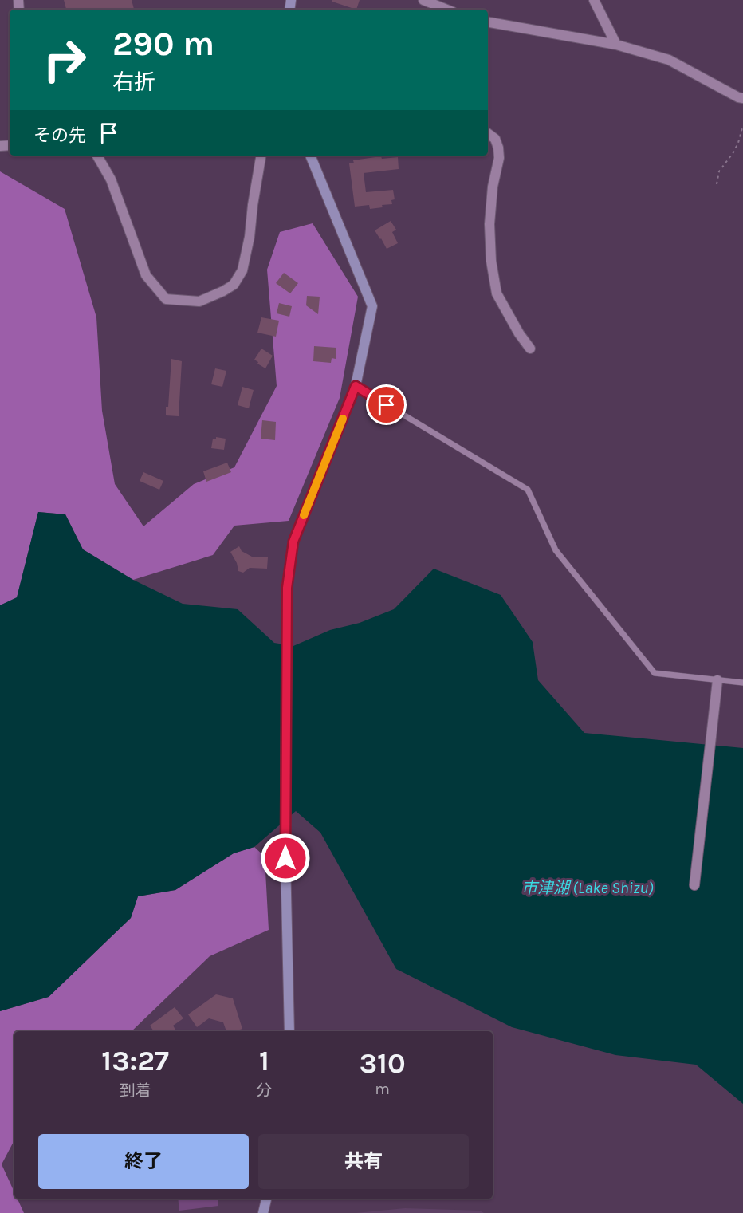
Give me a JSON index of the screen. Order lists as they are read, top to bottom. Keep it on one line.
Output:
{"water":["市津湖 (Lake Shizu)"],"page":{"turn":["290 m","右折"],"then":"その先","eta":["13:27","到着","1","分","310","m"],"buttons":["終了","共有"]}}
